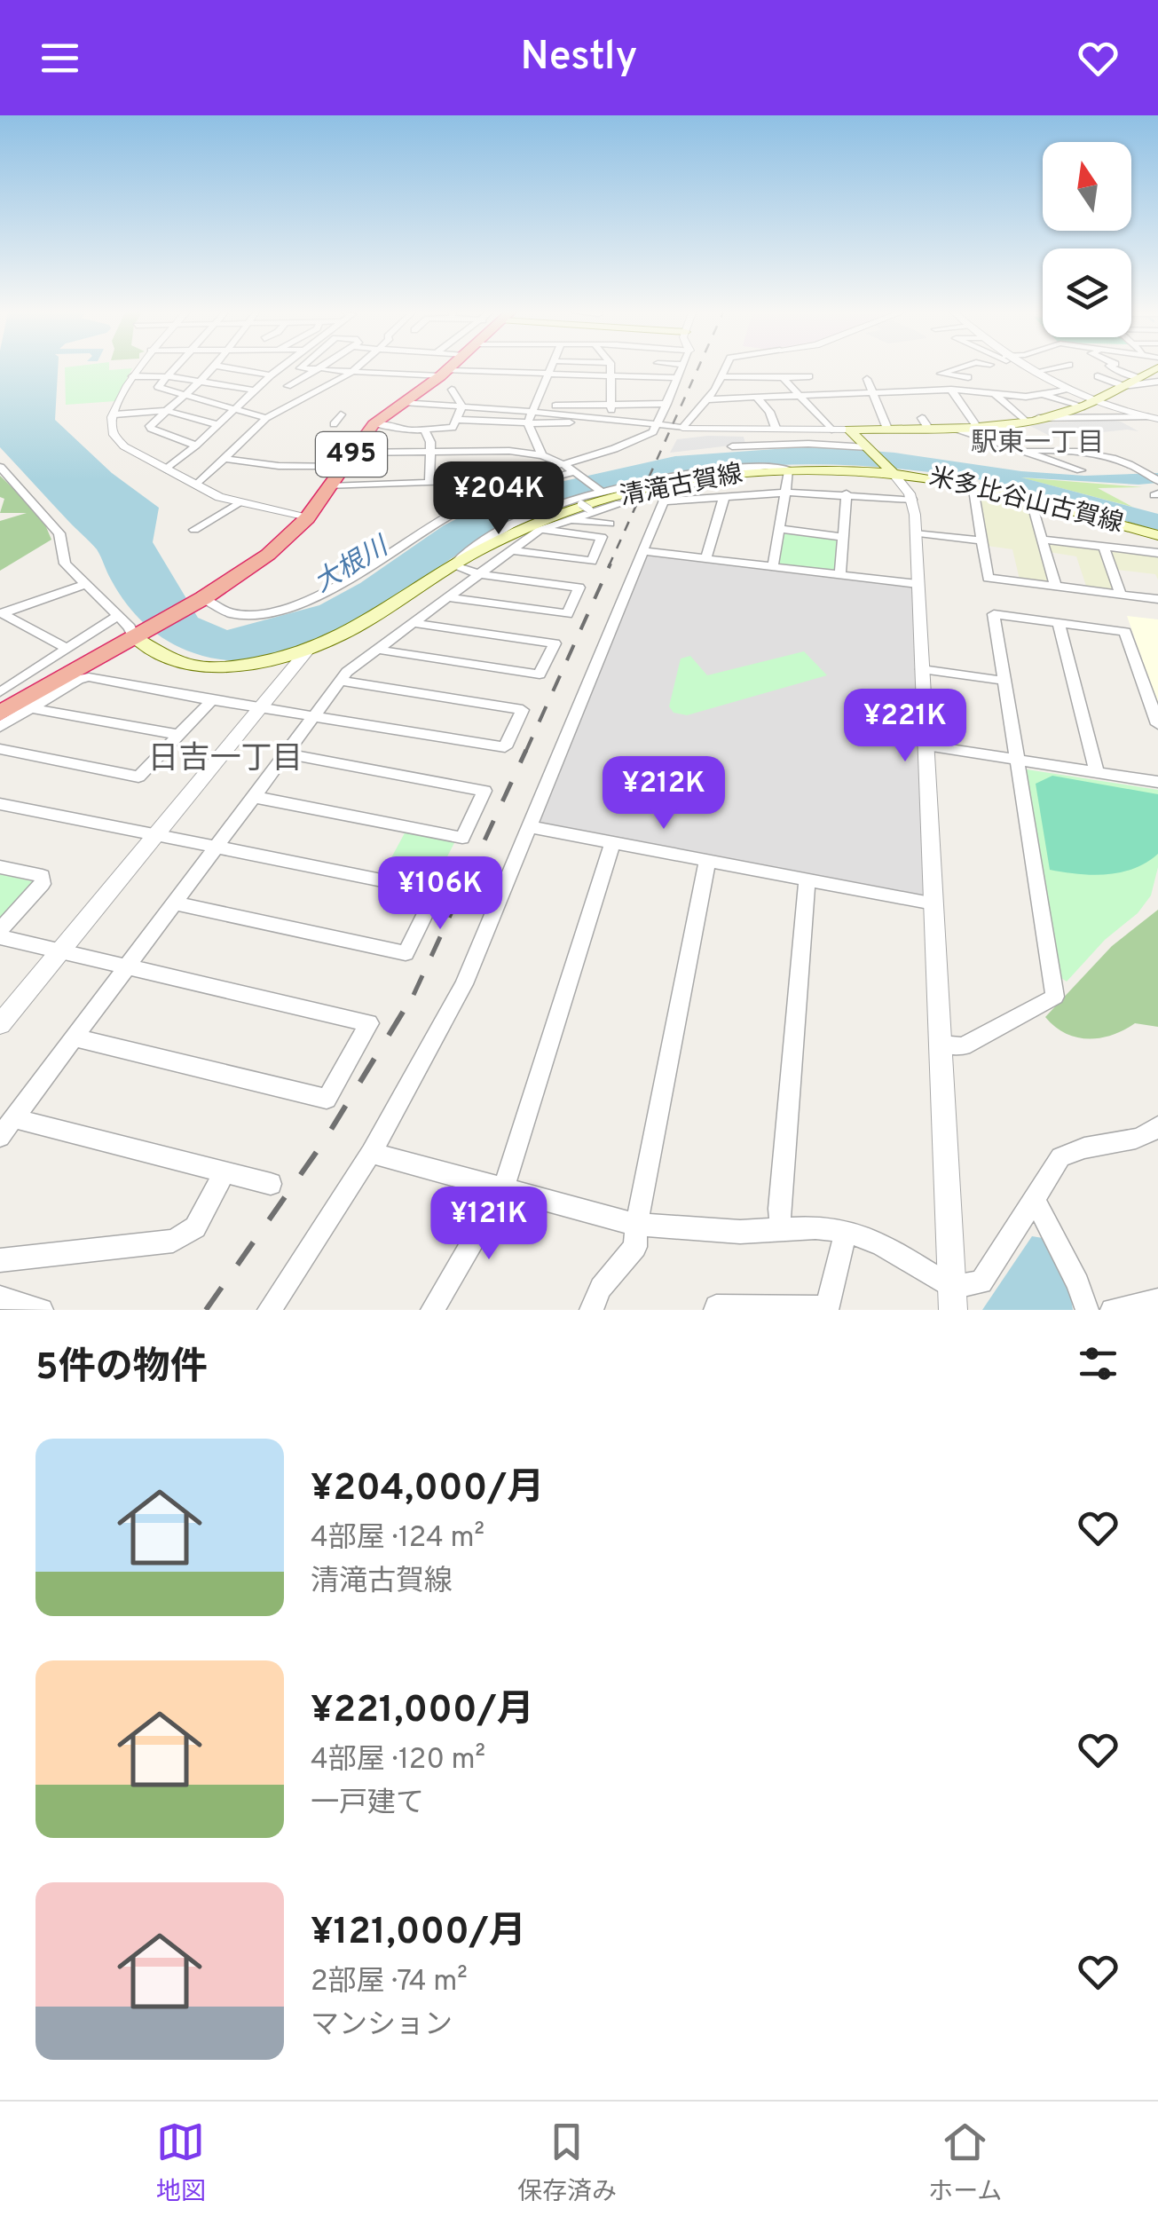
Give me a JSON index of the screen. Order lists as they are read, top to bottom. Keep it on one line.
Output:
{"streets":{"highway":["495"],"main road":["清滝古賀線","米多比谷山古賀線"]},"crossings":[["495","清滝古賀線"],["清滝古賀線","米多比谷山古賀線"]],"districts":["駅東一丁目","日吉一丁目"],"water":["大根川"],"north":"top","page":{"header":"Nestly","price":["¥204K","¥221K","¥212K","¥106K","¥121K"],"heading":"5件の物件","list":[{"name":"¥204,000/月","note":"4部屋 · 124 m² · 清滝古賀線"},{"name":"¥221,000/月","note":"4部屋 · 120 m² · 一戸建て"},{"name":"¥121,000/月","note":"2部屋 · 74 m² · マンション"}],"tabs":["地図","保存済み","ホーム"]}}
